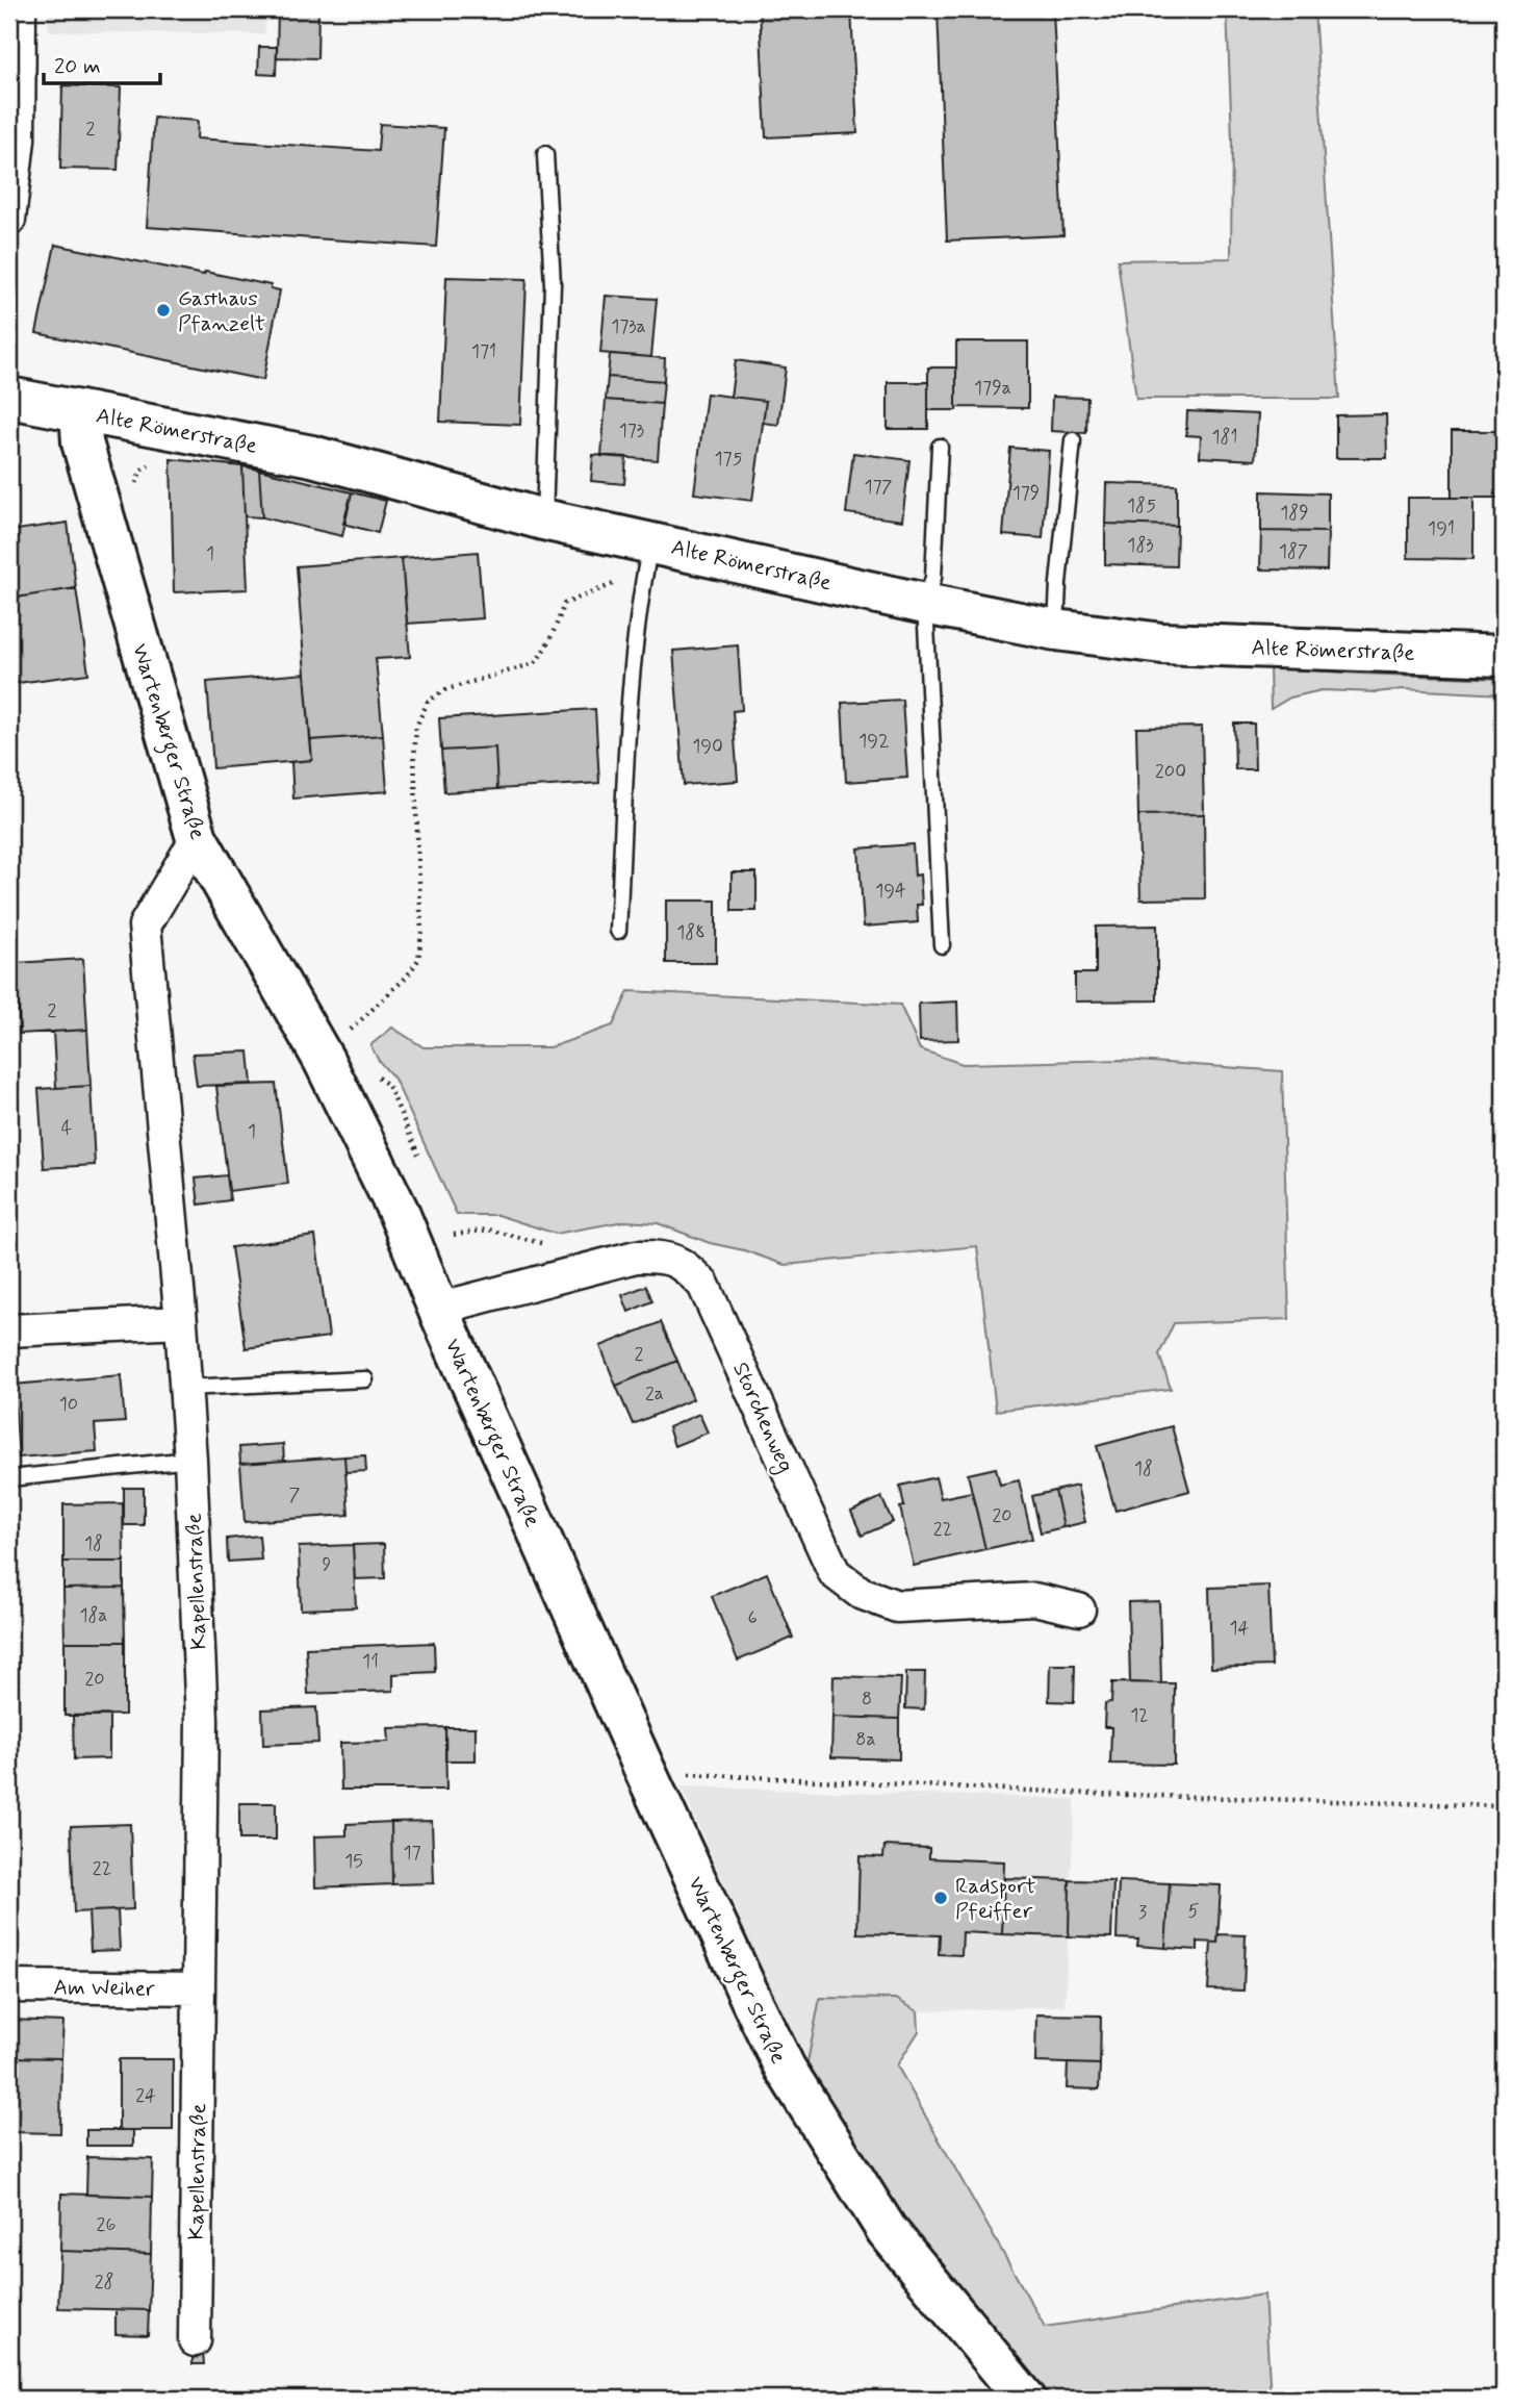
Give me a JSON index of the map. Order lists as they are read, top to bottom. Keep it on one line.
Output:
{"streets":{"main road":["Alte Römerstraße","Wartenberger Straße"],"street":["Storchenweg","Kapellenstraße","Am Weiher"]},"crossings":[["Alte Römerstraße","Wartenberger Straße"],["Wartenberger Straße","Storchenweg"],["Wartenberger Straße","Kapellenstraße"],["Kapellenstraße","Am Weiher"]],"places":["Gasthaus Pfanzelt","Radsport Pfeiffer"],"house_numbers":["2","173a","171","179a","173","181","175","177","179","185","189","191","183","187","1","192","190","200","194","188","2","4","1","2","2a","10","18","7","20","22","18","9","18a","6","14","11","20","8","12","8a","17","15","22","5","3","24","26","28"],"scale_bar":"20 m"}
